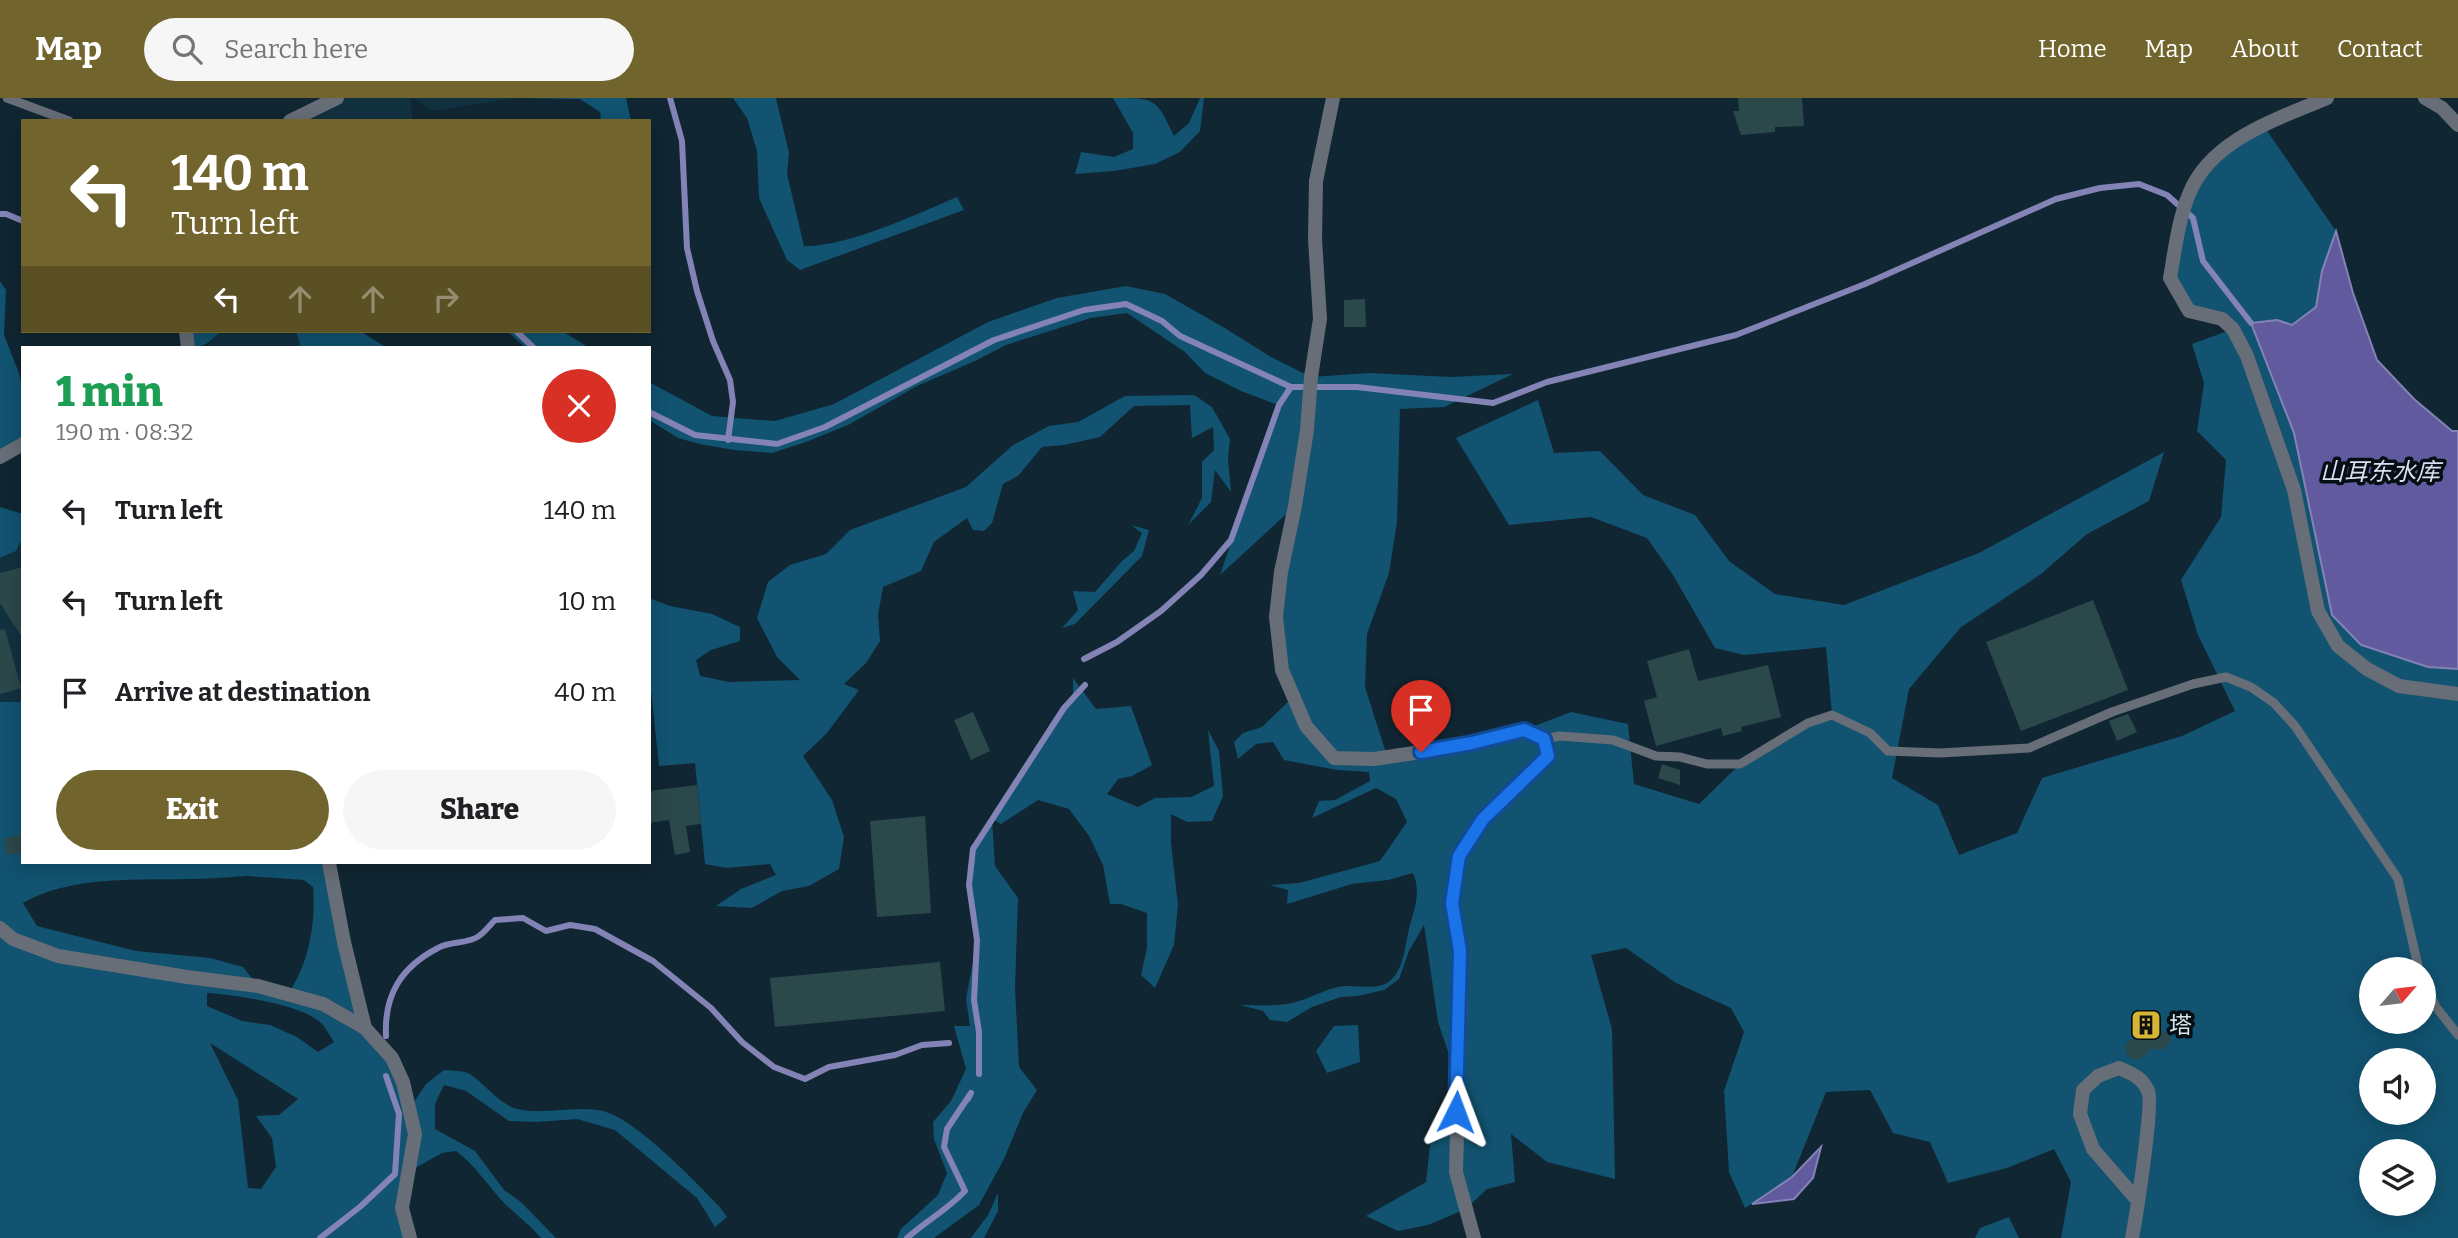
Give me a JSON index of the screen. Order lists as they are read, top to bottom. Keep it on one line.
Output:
{"water":["山耳东水库"],"places":{"building":["塔"]},"north":"top right","page":{"header":"Map","search":"Search here","nav":["Home","Map","About","Contact"],"turn":["140 m","Turn left"],"heading":["1 min","190 m · 08:32"],"list":[{"name":"Turn left","value":"140 m"},{"name":"Turn left","value":"10 m"},{"name":"Arrive at destination","value":"40 m"}],"buttons":["Exit","Share"]}}
